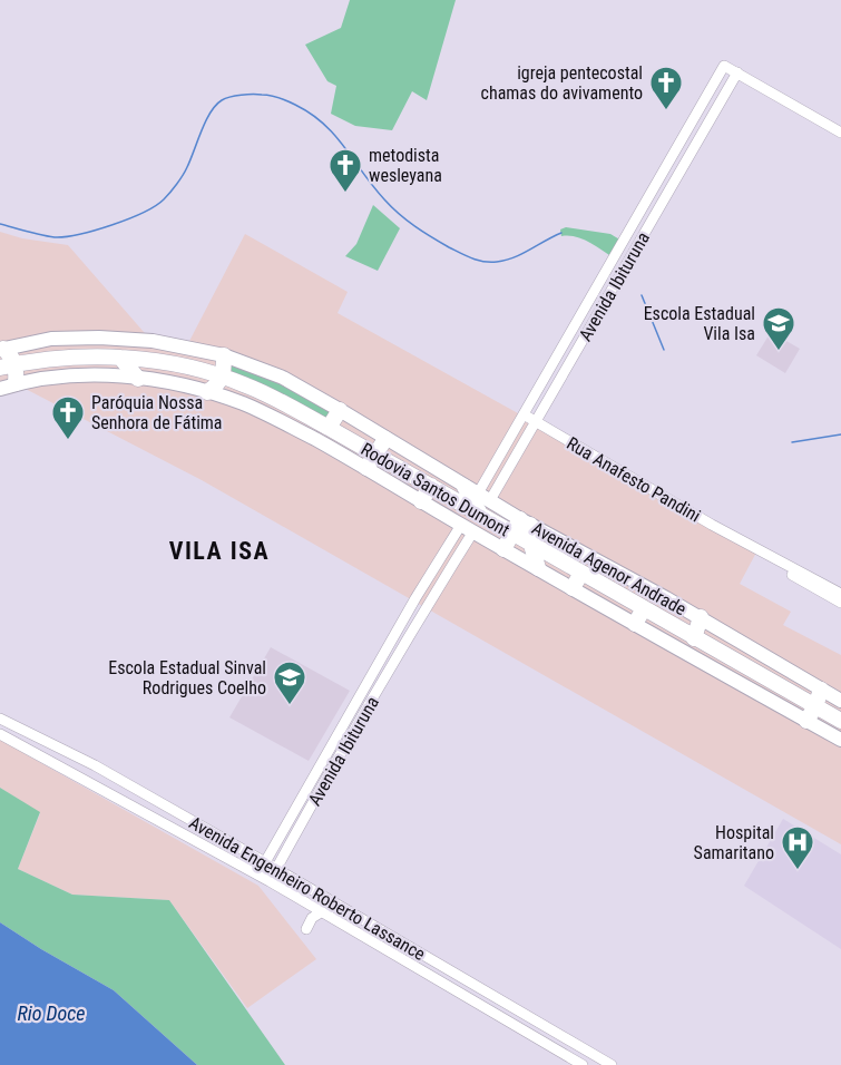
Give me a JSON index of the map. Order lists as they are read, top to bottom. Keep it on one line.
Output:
{"streets":{"highway":["Rodovia Santos Dumont"],"main road":["Avenida Agenor Andrade"],"street":["Avenida Ibituruna","Rua Anafesto Pandini","Avenida Engenheiro Roberto Lassance"]},"crossings":[["Avenida Ibituruna","Rua Anafesto Pandini"],["Avenida Ibituruna","Avenida Agenor Andrade"],["Avenida Ibituruna","Avenida Engenheiro Roberto Lassance"],["Rodovia Santos Dumont","Avenida Agenor Andrade"]],"districts":["VILA ISA"],"water":["Rio Doce"],"places":{"church":["igreja pentecostal chamas do avivamento","metodista wesleyana","Paróquia Nossa Senhora de Fátima"],"school or university":["Escola Estadual Vila Isa","Escola Estadual Sinval Rodrigues Coelho"],"hospital":["Hospital Samaritano"]}}
